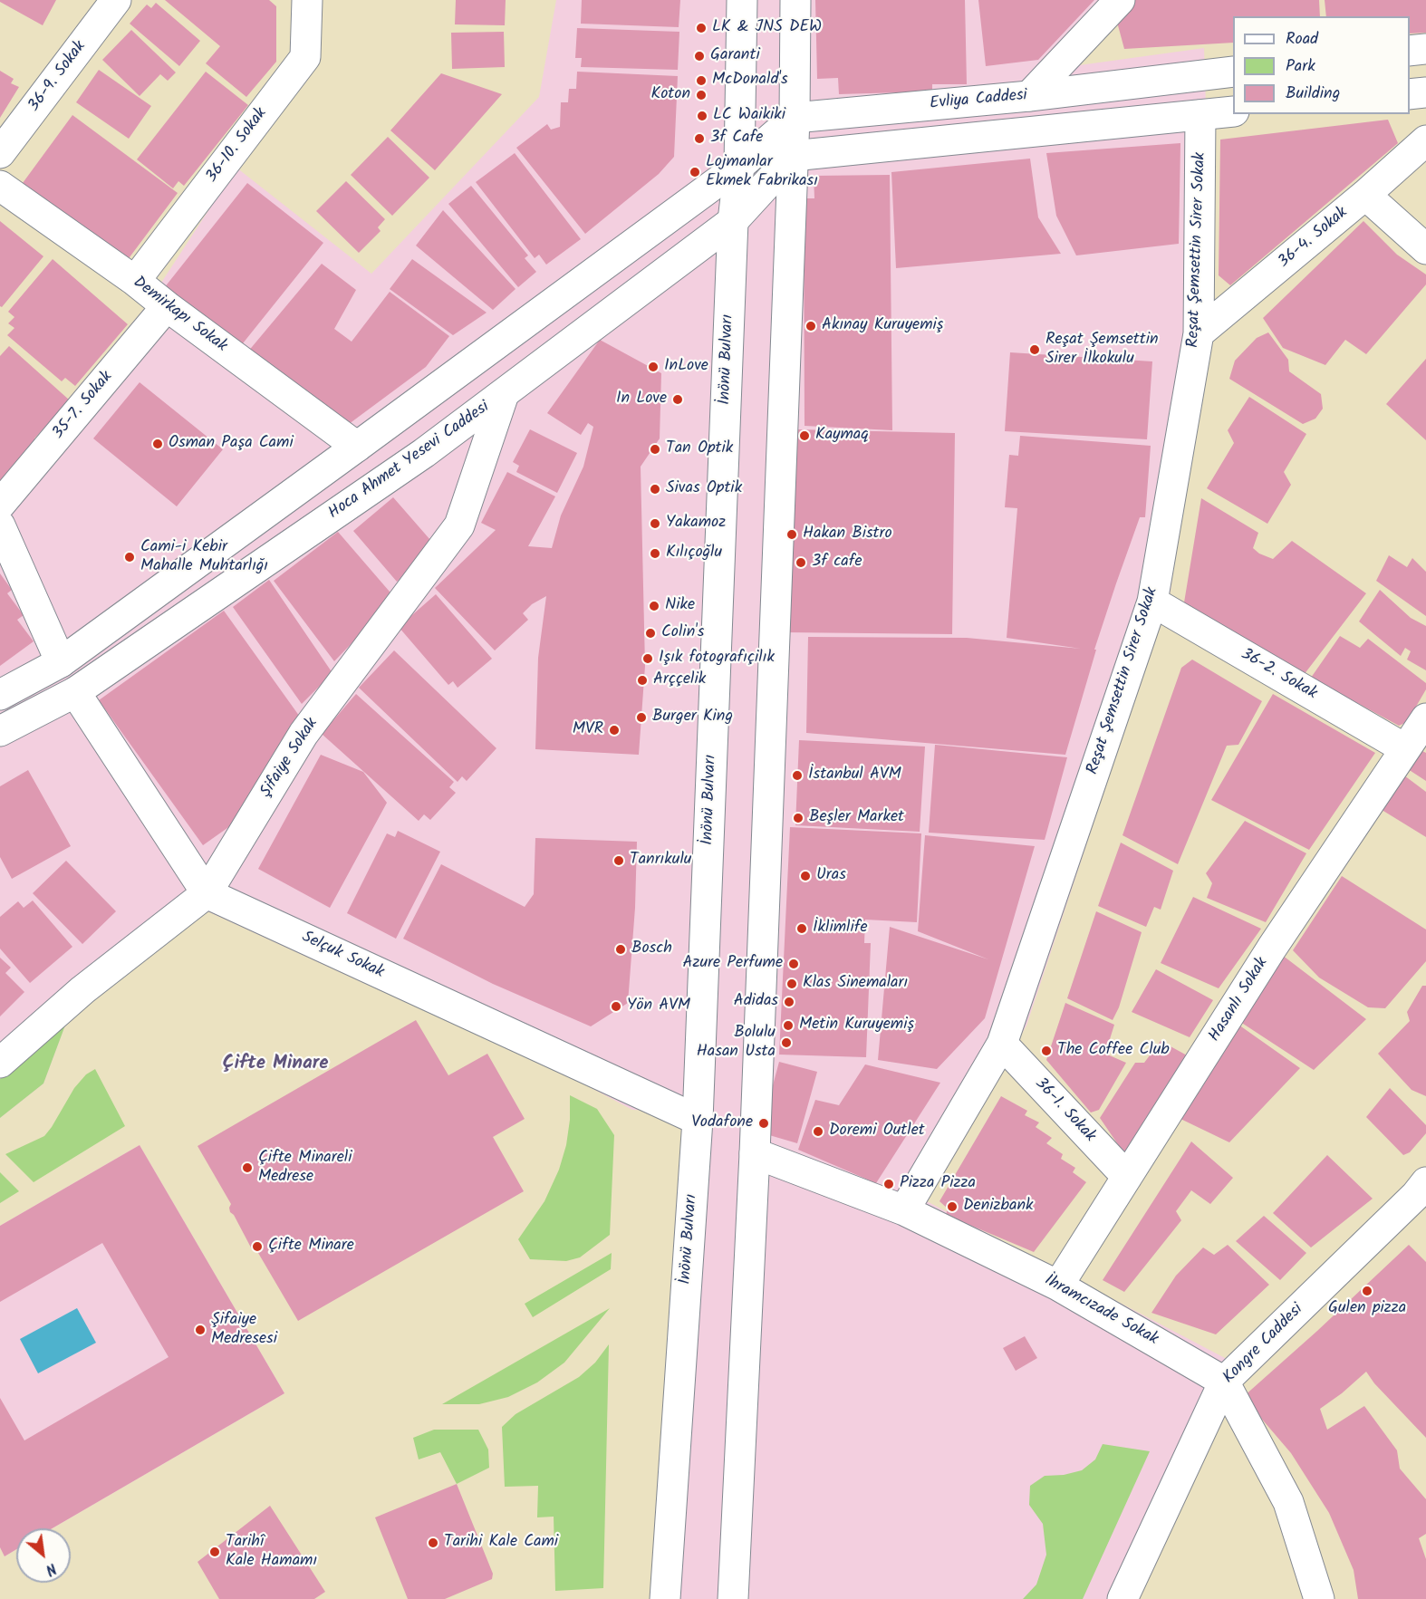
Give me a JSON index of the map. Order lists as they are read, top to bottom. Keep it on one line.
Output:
{"streets":{"street":["36-9. Sokak","Evliya Caddesi","36-10. Sokak","36-4. Sokak","Reşat Şemsettin Sirer Sokak","Demirkapı Sokak","İnönü Bulvarı","35-7. Sokak","Hoca Ahmet Yesevi Caddesi","36-2. Sokak","Şifaiye Sokak","Selçuk Sokak","Hasanlı Sokak","36-1. Sokak","İhramcızade Sokak","Kongre Caddesi"]},"crossings":[["36-10. Sokak","Demirkapı Sokak"],["36-4. Sokak","Reşat Şemsettin Sirer Sokak"],["Reşat Şemsettin Sirer Sokak","36-2. Sokak"],["Reşat Şemsettin Sirer Sokak","36-1. Sokak"],["Reşat Şemsettin Sirer Sokak","İhramcızade Sokak"],["Demirkapı Sokak","35-7. Sokak"],["İnönü Bulvarı","Hoca Ahmet Yesevi Caddesi"],["İnönü Bulvarı","Selçuk Sokak"],["Hoca Ahmet Yesevi Caddesi","Şifaiye Sokak"],["36-2. Sokak","Hasanlı Sokak"],["Şifaiye Sokak","Selçuk Sokak"],["Hasanlı Sokak","36-1. Sokak"],["Hasanlı Sokak","İhramcızade Sokak"],["İhramcızade Sokak","Kongre Caddesi"]],"districts":["Çifte Minare"],"places":["LK & JNS DEW","Garanti","McDonald's","Koton","LC Waikiki","3f Cafe","Lojmanlar Ekmek Fabrikası","Akınay Kuruyemiş","Reşat Şemsettin Sirer İlkokulu","InLove","In Love","Kaymaq","Osman Paşa Cami","Tan Optik","Sivas Optik","Yakamoz","Hakan Bistro","Kılıçoğlu","Cami-i Kebir Mahalle Muhtarlığı","3f cafe","Nike","Colin's","Işık fotografıçilık","Arççelik","Burger King","MVR","İstanbul AVM","Beşler Market","Tanrıkulu","Uras","İklimlife","Bosch","Azure Perfume","Klas Sinemaları","Adidas","Yön AVM","Metin Kuruyemiş","Bolulu Hasan Usta","The Coffee Club","Vodafone","Doremi Outlet","Çifte Minareli Medrese","Pizza Pizza","Denizbank","Çifte Minare","Gulen pizza","Şifaiye Medresesi","Tarihi Kale Cami","Tarihî Kale Hamamı"],"legend":["Road","Park","Building"],"north":"bottom right"}
